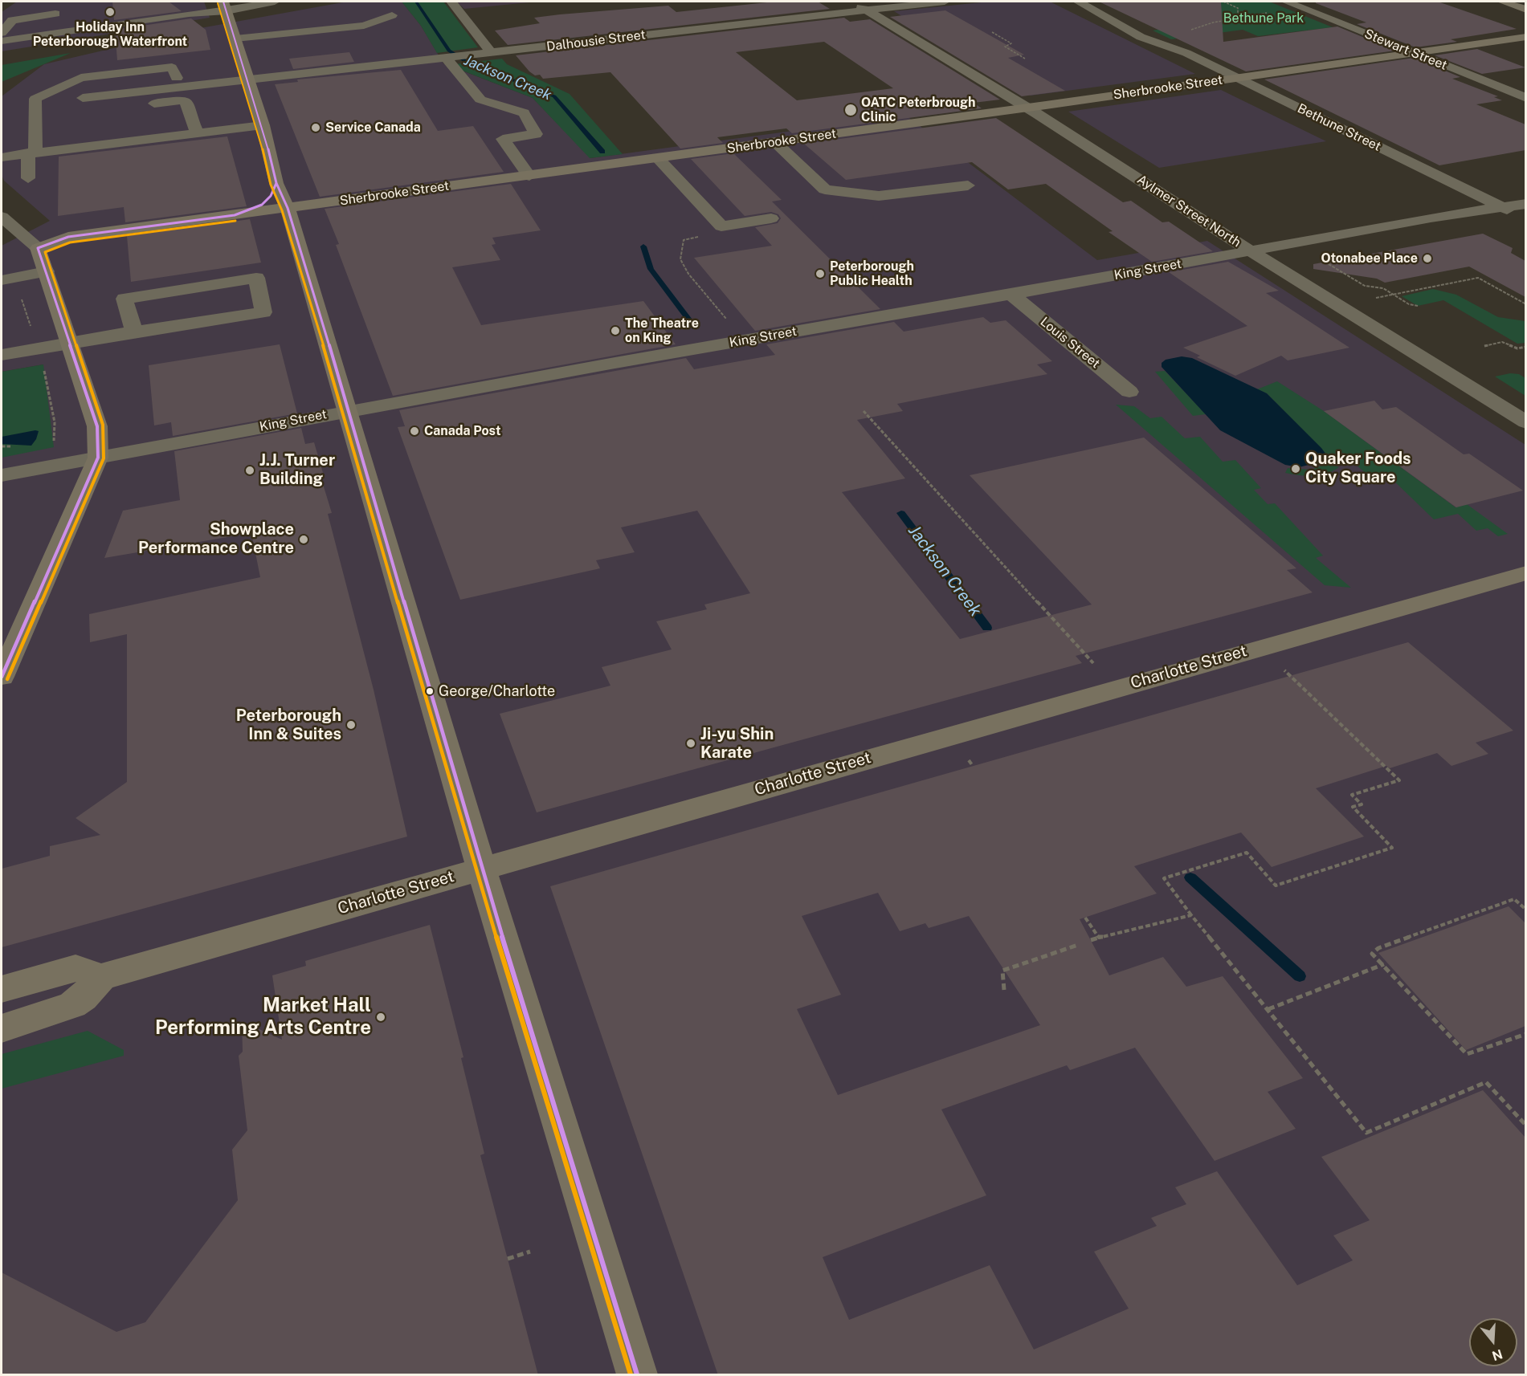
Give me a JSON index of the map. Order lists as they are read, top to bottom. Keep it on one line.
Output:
{"streets":{"main road":["Sherbrooke Street","Charlotte Street"],"street":["Dalhousie Street","Stewart Street","Bethune Street","Aylmer Street North","King Street","Louis Street"]},"crossings":[["Dalhousie Street","Aylmer Street North"],["Stewart Street","Sherbrooke Street"],["Sherbrooke Street","Bethune Street"],["Sherbrooke Street","Aylmer Street North"],["Bethune Street","King Street"],["Aylmer Street North","King Street"],["King Street","Louis Street"]],"water":["Jackson Creek"],"parks":["Bethune Park"],"places":["Holiday Inn Peterborough Waterfront","OATC Peterbrough Clinic","Service Canada","Otonabee Place","Peterborough Public Health","The Theatre on King","Canada Post","Quaker Foods City Square","J.J. Turner Building","Showplace Performance Centre","George/Charlotte","Peterborough Inn & Suites","Ji-yu Shin Karate","Market Hall Performing Arts Centre"],"north":"bottom"}
